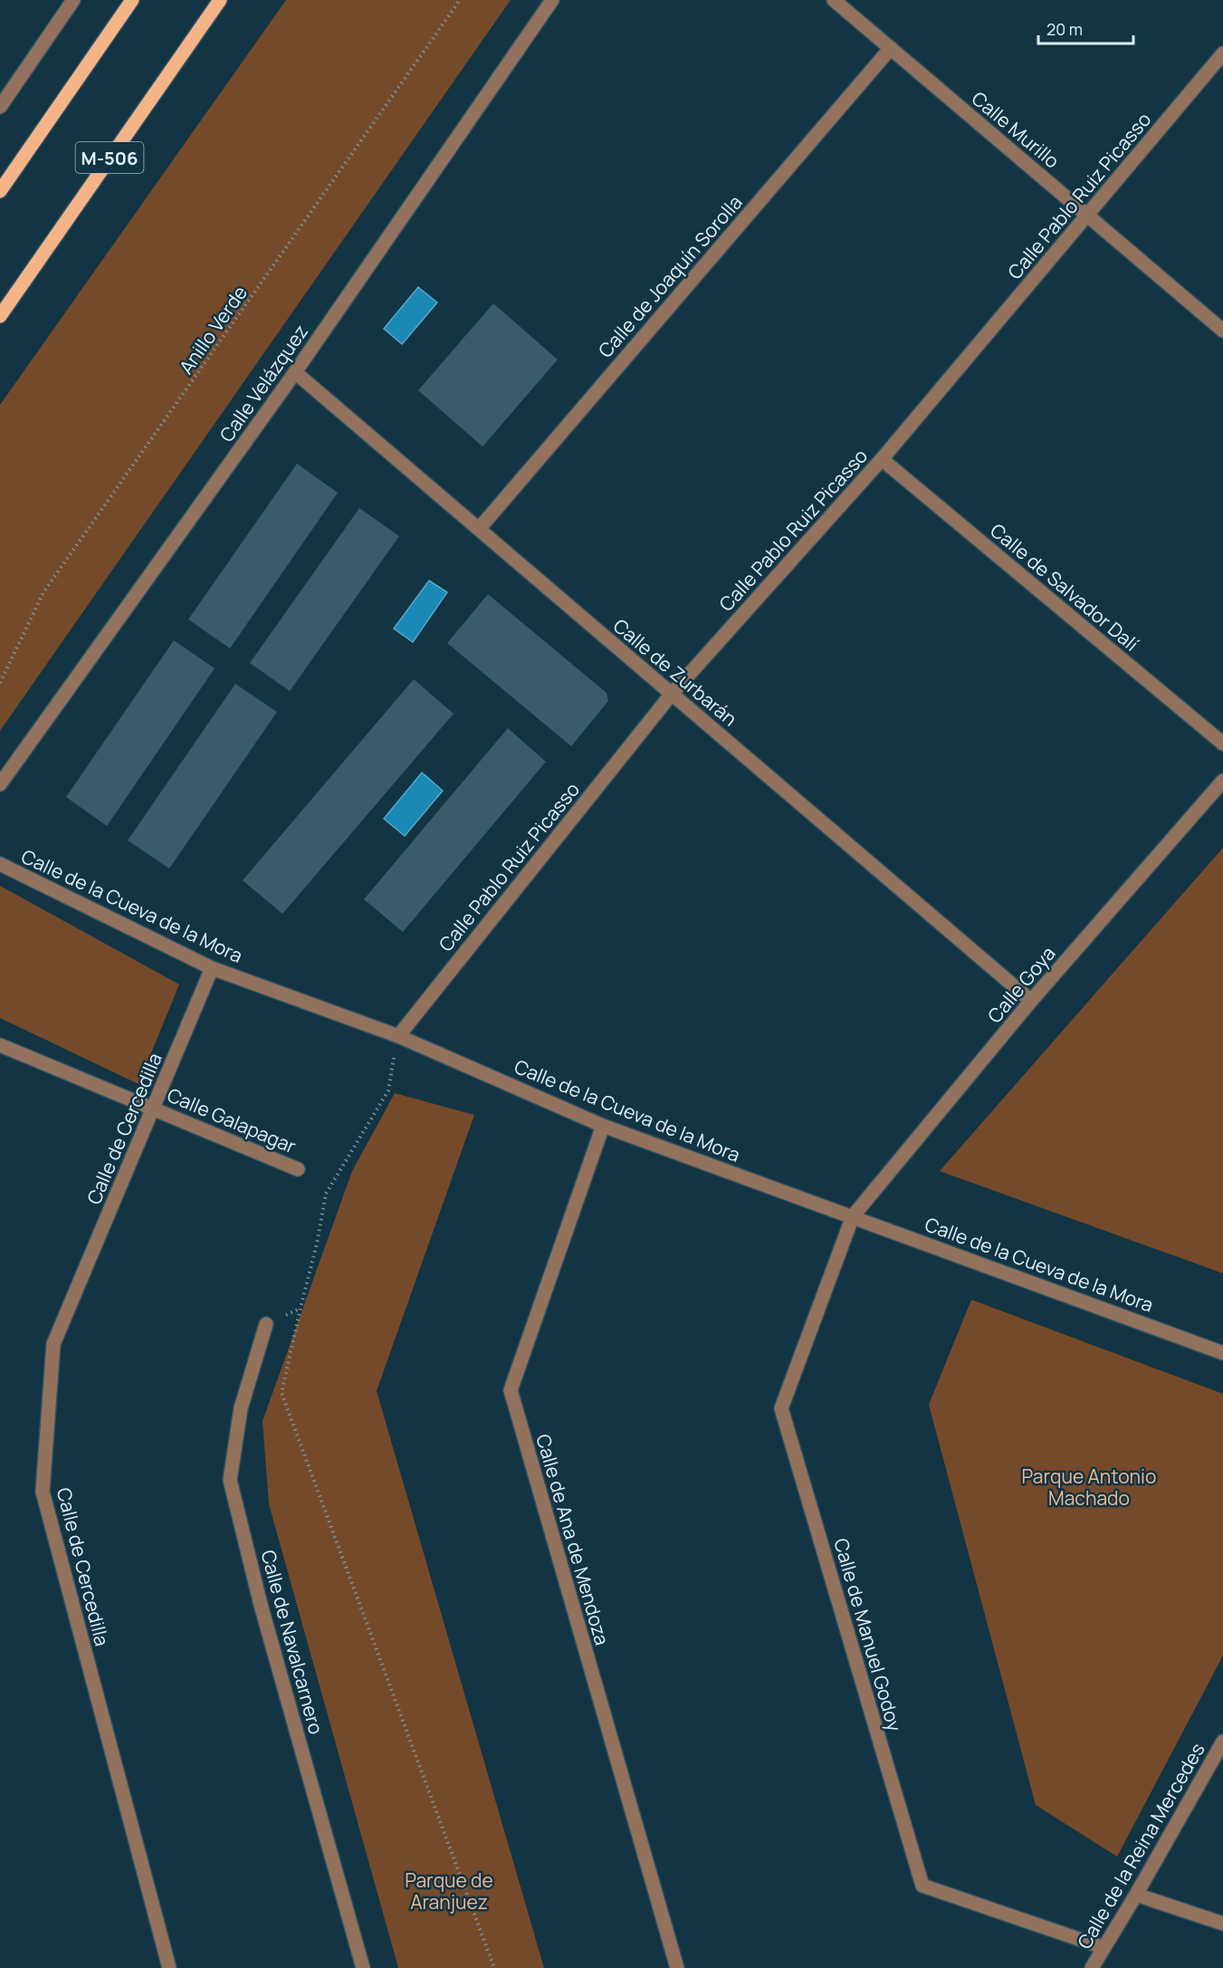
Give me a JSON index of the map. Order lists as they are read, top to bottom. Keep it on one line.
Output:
{"streets":{"main road":["M-506"],"street":["Calle Murillo","Calle Pablo Ruiz Picasso","Calle de Joaquín Sorolla","Calle Velázquez","Calle de Salvador Dalí","Calle de Zurbarán","Calle de la Cueva de la Mora","Calle Goya","Calle Galapagar","Calle de Cercedilla","Calle de Ana de Mendoza","Calle de Manuel Godoy","Calle de Navalcarnero","Calle de la Reina Mercedes"],"path":["Anillo Verde"]},"crossings":[["Calle Murillo","Calle Pablo Ruiz Picasso"],["Calle Murillo","Calle de Joaquín Sorolla"],["Calle Pablo Ruiz Picasso","Calle de Salvador Dalí"],["Calle Pablo Ruiz Picasso","Calle de Zurbarán"],["Calle Pablo Ruiz Picasso","Calle de la Cueva de la Mora"],["Calle de Joaquín Sorolla","Calle de Zurbarán"],["Calle Velázquez","Calle de Zurbarán"],["Calle de Zurbarán","Calle Goya"],["Calle de la Cueva de la Mora","Calle Goya"],["Calle de la Cueva de la Mora","Calle de Cercedilla"],["Calle de la Cueva de la Mora","Calle de Ana de Mendoza"],["Calle de la Cueva de la Mora","Calle de Manuel Godoy"],["Calle Goya","Calle de Manuel Godoy"],["Calle Galapagar","Calle de Cercedilla"],["Calle de Manuel Godoy","Calle de la Reina Mercedes"]],"parks":["Parque Antonio Machado","Parque de Aranjuez"],"scale_bar":"20 m"}
